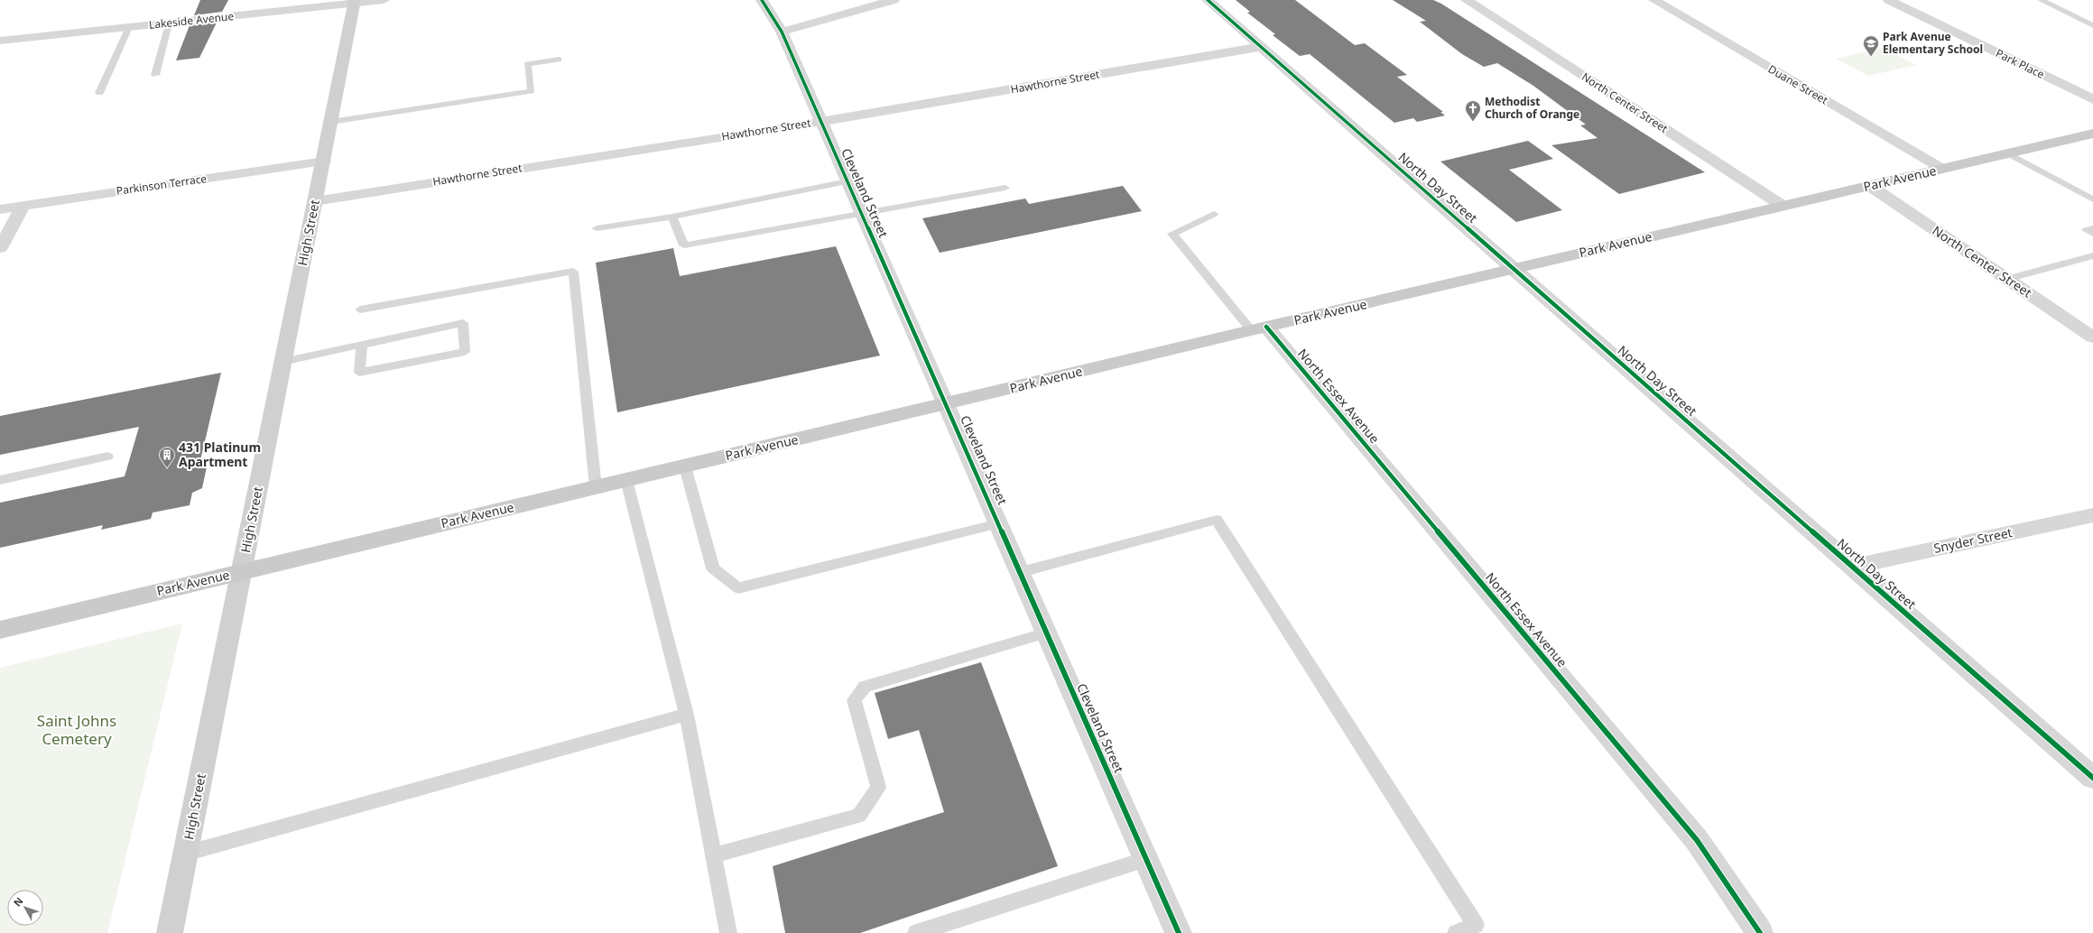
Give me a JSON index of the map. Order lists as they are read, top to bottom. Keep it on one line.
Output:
{"streets":{"main road":["Park Avenue","High Street"],"street":["Lakeside Avenue","Park Place","Hawthorne Street","Duane Street","North Center Street","Parkinson Terrace","North Day Street","Cleveland Street","North Essex Avenue","Snyder Street"]},"crossings":[["Lakeside Avenue","High Street"],["Hawthorne Street","North Day Street"],["Hawthorne Street","Cleveland Street"],["Hawthorne Street","High Street"],["Duane Street","Park Avenue"],["North Center Street","Park Avenue"],["Park Avenue","North Day Street"],["Park Avenue","Cleveland Street"],["Park Avenue","High Street"],["Park Avenue","North Essex Avenue"],["Parkinson Terrace","High Street"],["North Day Street","Snyder Street"]],"parks":["Saint Johns Cemetery"],"places":{"school or university":["Park Avenue Elementary School"],"church":["Methodist Church of Orange"],"building":["431 Platinum Apartment"]},"north":"top left"}
